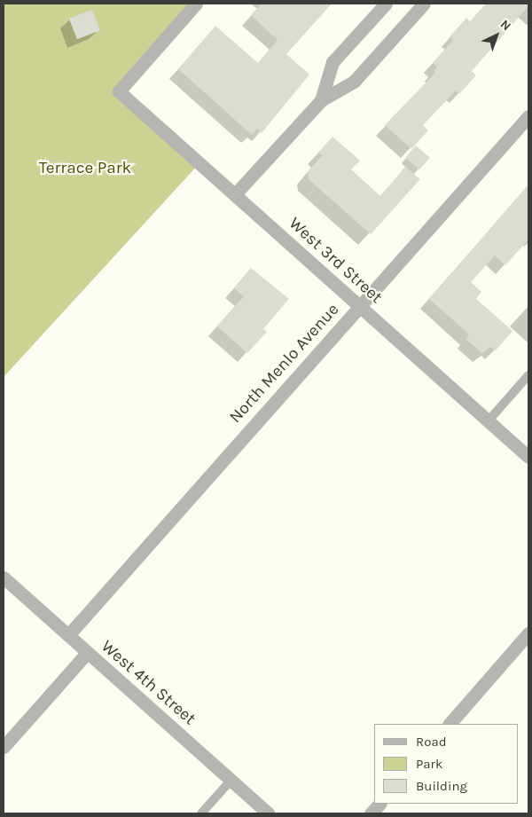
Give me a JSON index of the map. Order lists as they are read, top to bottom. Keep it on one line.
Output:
{"streets":{"street":["West 3rd Street","North Menlo Avenue","West 4th Street"]},"crossings":[["West 3rd Street","North Menlo Avenue"],["North Menlo Avenue","West 4th Street"]],"parks":["Terrace Park"],"legend":["Road","Park","Building"],"north":"top right"}
